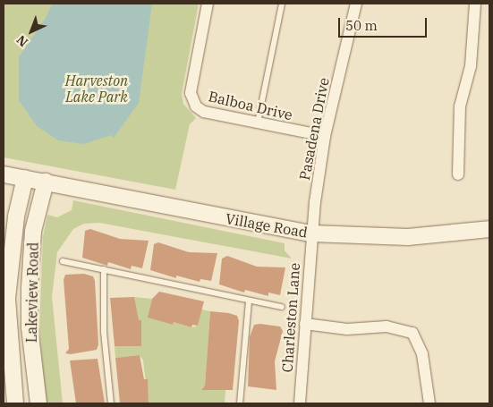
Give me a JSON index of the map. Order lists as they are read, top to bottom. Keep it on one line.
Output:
{"streets":{"street":["Balboa Drive","Pasadena Drive","Village Road","Lakeview Road","Charleston Lane"]},"crossings":[["Balboa Drive","Pasadena Drive"],["Pasadena Drive","Village Road"],["Pasadena Drive","Charleston Lane"],["Village Road","Lakeview Road"],["Village Road","Charleston Lane"]],"parks":["Harveston Lake Park"],"scale_bar":"50 m","north":"bottom left"}
